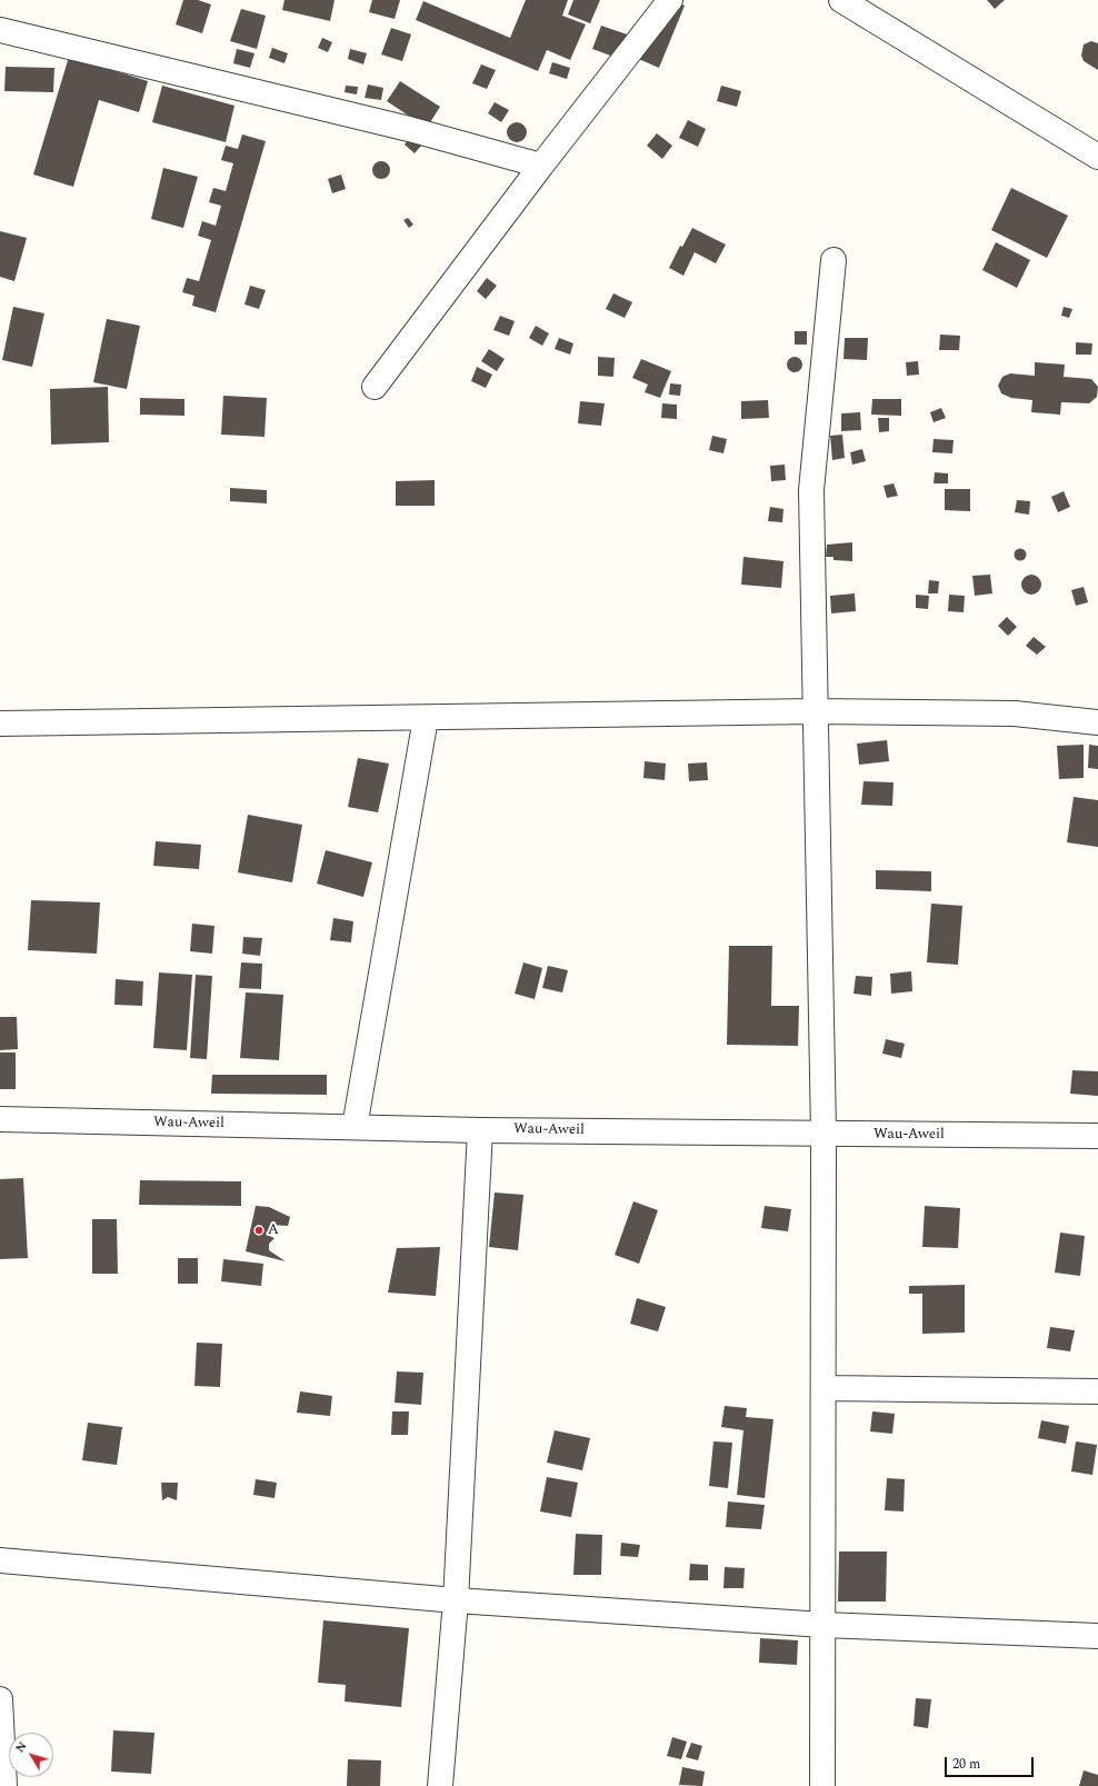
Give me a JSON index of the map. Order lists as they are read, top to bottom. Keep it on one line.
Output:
{"streets":{"street":["Wau-Aweil"]},"places":["A"],"scale_bar":"20 m","north":"top left"}
